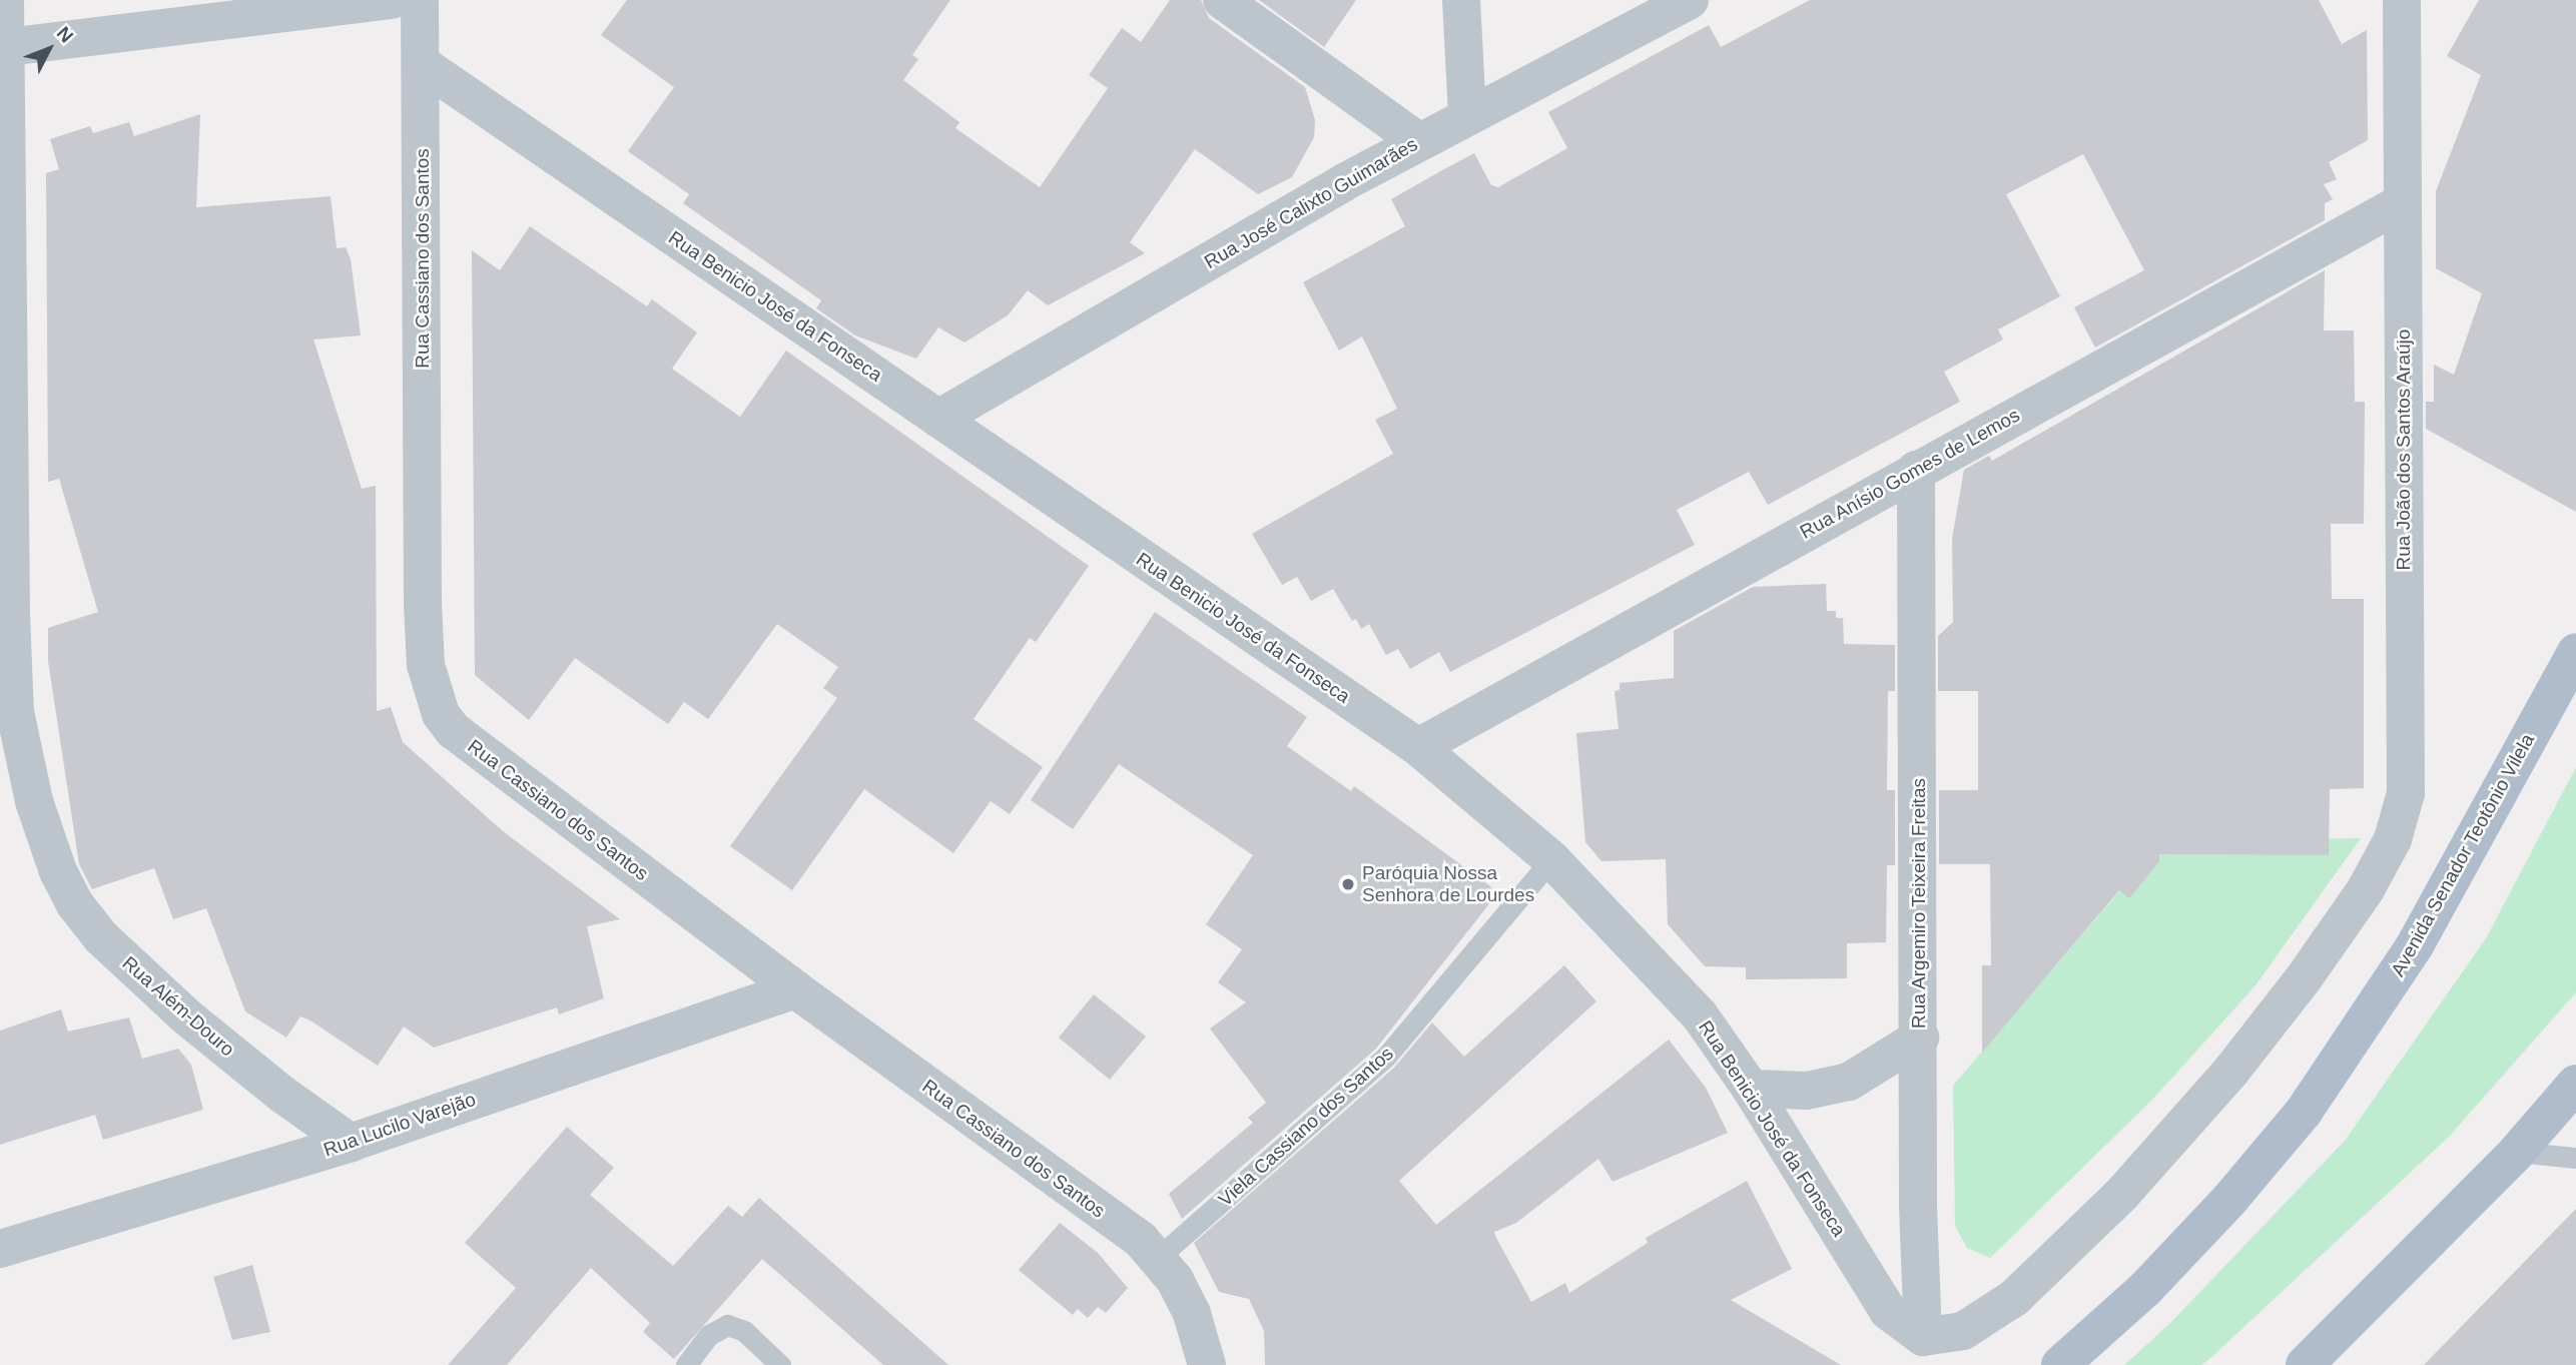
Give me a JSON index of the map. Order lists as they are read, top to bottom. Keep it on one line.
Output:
{"streets":{"main road":["Avenida Senador Teotônio Vilela"],"street":["Rua José Calixto Guimarães","Rua Cassiano dos Santos","Rua Benicio José da Fonseca","Rua João dos Santos Araújo","Rua Anísio Gomes de Lemos","Rua Argemiro Teixeira Freitas","Rua Além-Douro","Rua Lucilo Varejão"],"lane":["Viela Cassiano dos Santos"]},"crossings":[["Rua José Calixto Guimarães","Rua Benicio José da Fonseca"],["Rua Cassiano dos Santos","Rua Benicio José da Fonseca"],["Rua Cassiano dos Santos","Rua Lucilo Varejão"],["Rua Cassiano dos Santos","Viela Cassiano dos Santos"],["Rua Benicio José da Fonseca","Rua João dos Santos Araújo"],["Rua Benicio José da Fonseca","Rua Anísio Gomes de Lemos"],["Rua Benicio José da Fonseca","Rua Argemiro Teixeira Freitas"],["Rua Benicio José da Fonseca","Viela Cassiano dos Santos"],["Rua João dos Santos Araújo","Rua Anísio Gomes de Lemos"],["Rua João dos Santos Araújo","Rua Argemiro Teixeira Freitas"],["Rua Anísio Gomes de Lemos","Rua Argemiro Teixeira Freitas"],["Rua Além-Douro","Rua Lucilo Varejão"]],"places":["Paróquia Nossa Senhora de Lourdes"],"north":"top right"}
